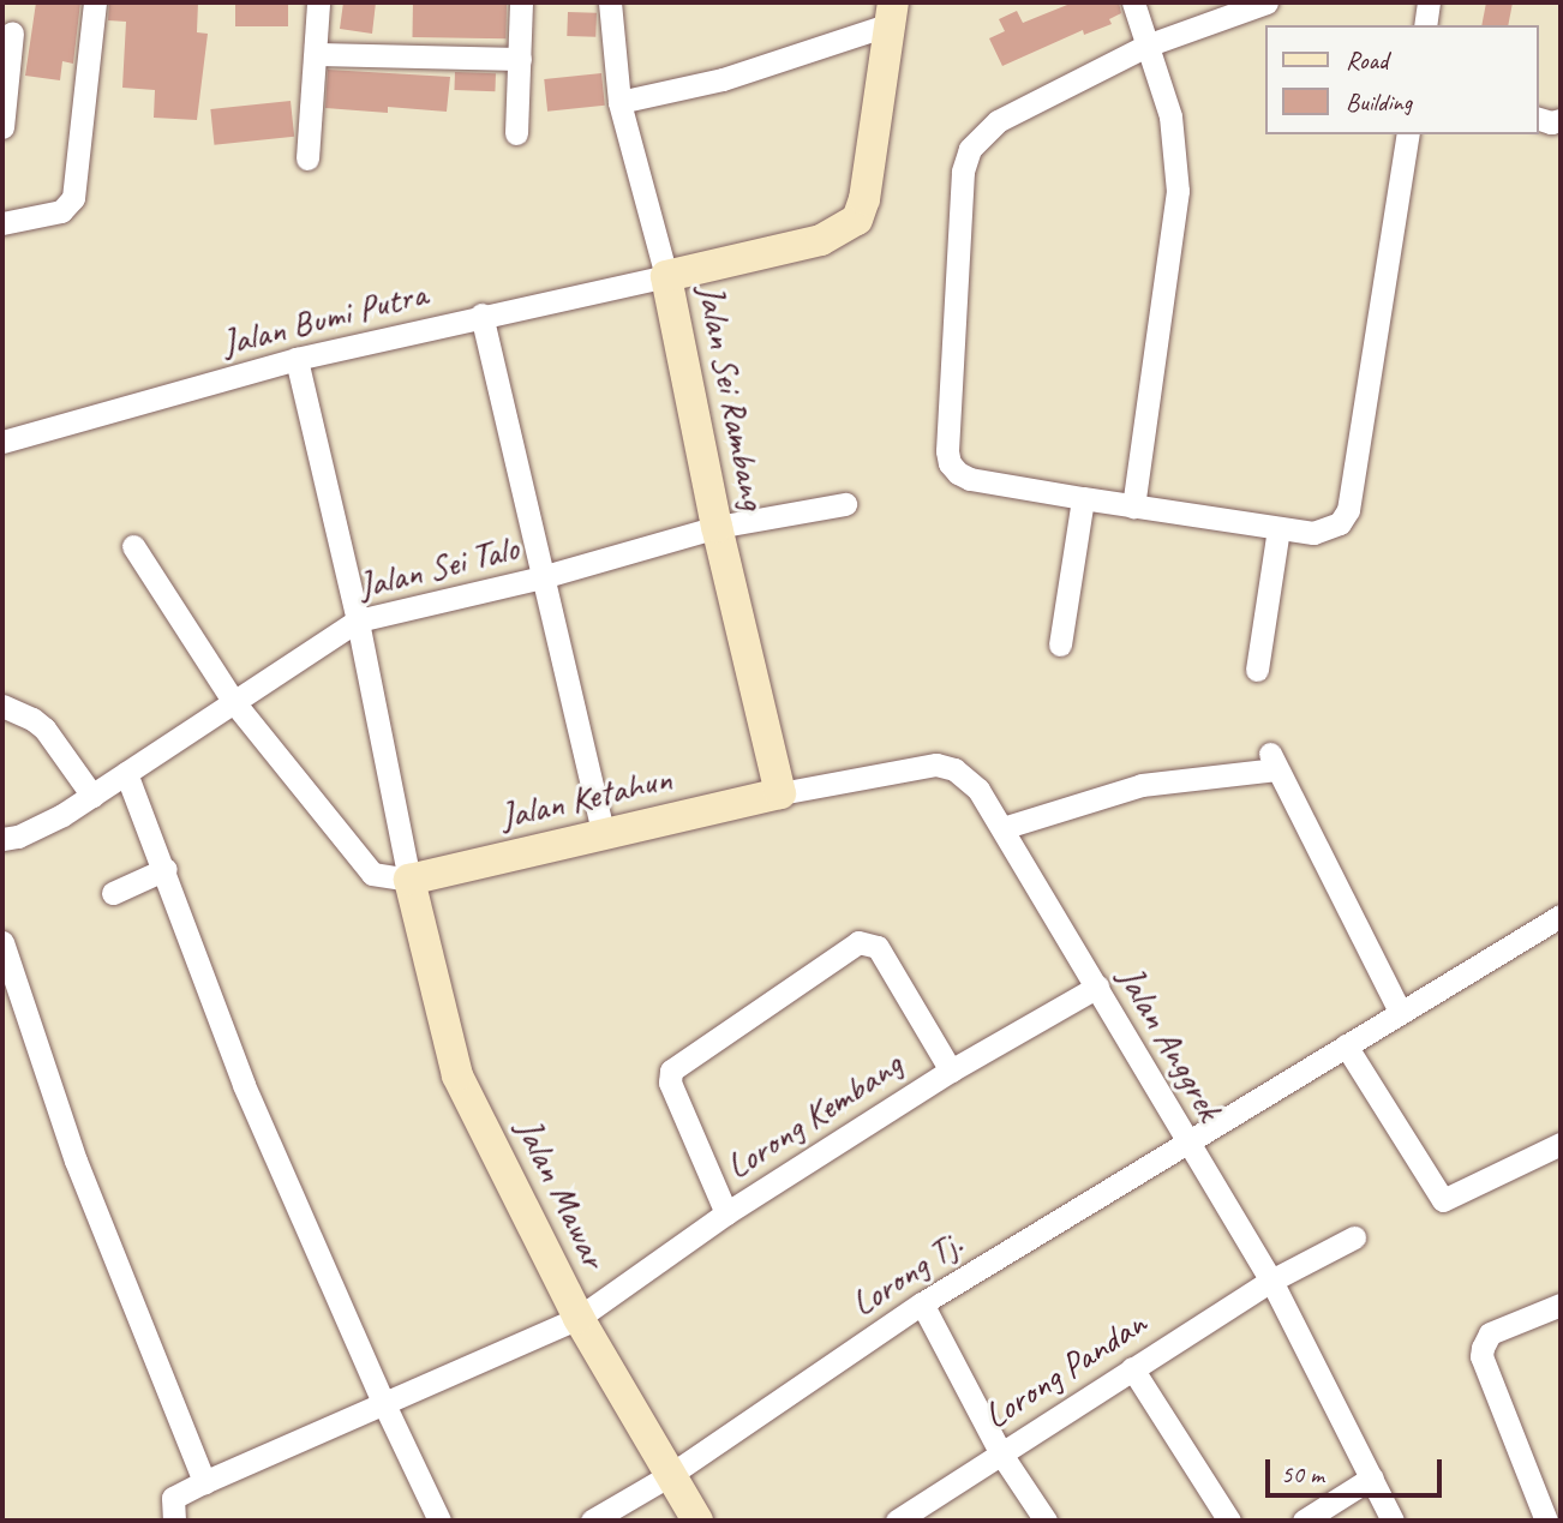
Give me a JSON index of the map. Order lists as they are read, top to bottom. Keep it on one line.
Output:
{"streets":{"street":["Jalan Bumi Putra","Jalan Sei Rambang","Jalan Sei Talo","Jalan Ketahun","Jalan Anggrek","Lorong Kembang","Jalan Mawar","Lorong Tj.","Lorong Pandan"]},"crossings":[["Jalan Bumi Putra","Jalan Sei Rambang"],["Jalan Sei Rambang","Jalan Sei Talo"],["Jalan Sei Rambang","Jalan Ketahun"],["Jalan Sei Rambang","Jalan Anggrek"],["Jalan Ketahun","Jalan Anggrek"],["Jalan Ketahun","Jalan Mawar"],["Jalan Anggrek","Lorong Kembang"],["Jalan Anggrek","Lorong Tj."],["Jalan Anggrek","Lorong Pandan"],["Lorong Kembang","Jalan Mawar"],["Jalan Mawar","Lorong Tj."]],"legend":["Road","Building"],"scale_bar":"50 m"}
